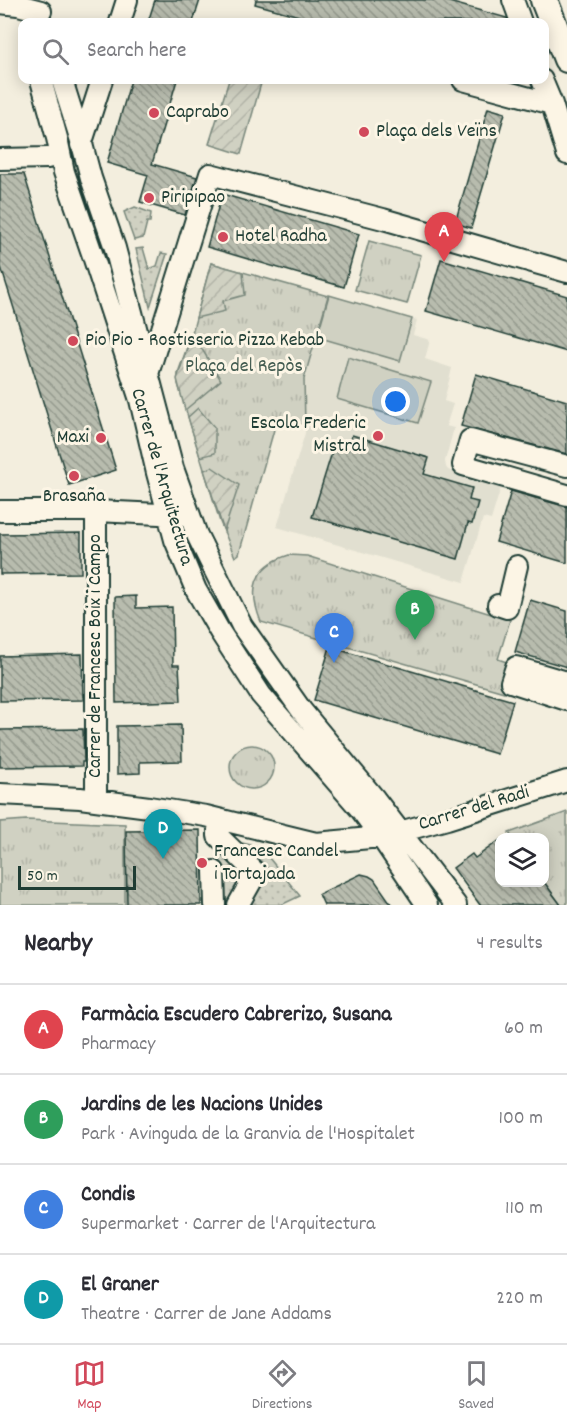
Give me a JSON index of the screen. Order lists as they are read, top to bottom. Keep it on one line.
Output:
{"streets":{"street":["Carrer de l'Arquitectura","Carrer de Francesc Boix i Campo","Carrer del Radi"]},"crossings":[["Carrer de l'Arquitectura","Carrer del Radi"],["Carrer de Francesc Boix i Campo","Carrer del Radi"]],"parks":["Plaça del Repòs"],"places":["Caprabo","Plaça dels Veïns","Piripipao","Hotel Radha","Pio Pio - Rostisseria Pizza Kebab","Escola Frederic Mistral","Maxi","Brasaña","Francesc Candel i Tortajada"],"scale_bar":"50 m","page":{"search":"Search here","pins":["A","B","C","D"],"scale":"50 m","heading":["Nearby","4 results"],"list":[{"mark":"A","name":"Farmàcia Escudero Cabrerizo, Susana","note":"Pharmacy","value":"60 m"},{"mark":"B","name":"Jardins de les Nacions Unides","note":"Park · Avinguda de la Granvia de l'Hospitalet","value":"100 m"},{"mark":"C","name":"Condis","note":"Supermarket · Carrer de l'Arquitectura","value":"110 m"},{"mark":"D","name":"El Graner","note":"Theatre · Carrer de Jane Addams","value":"220 m"}],"nav":["Map","Directions","Saved"]}}
